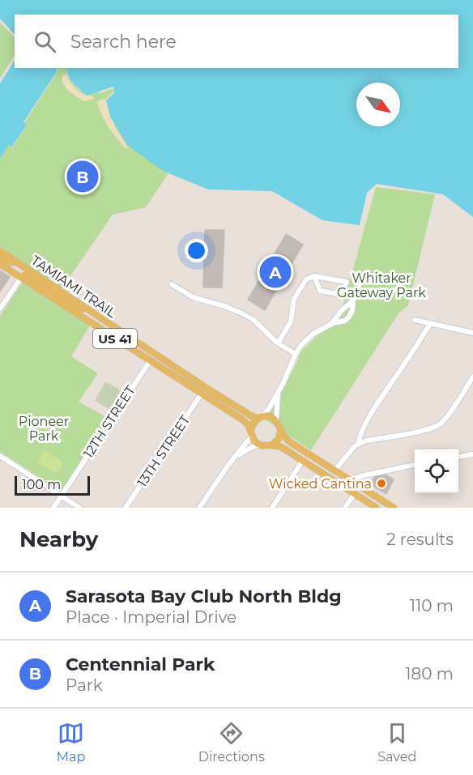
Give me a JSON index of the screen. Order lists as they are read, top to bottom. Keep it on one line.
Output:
{"streets":{"main road":["TAMIAMI TRAIL","US 41"],"street":["12TH STREET","13TH STREET"]},"crossings":[["TAMIAMI TRAIL","12TH STREET"],["TAMIAMI TRAIL","13TH STREET"]],"parks":["Whitaker Gateway Park","Pioneer Park"],"places":["Wicked Cantina"],"scale_bar":"100 m","north":"bottom right","page":{"search":"Search here","pins":["B","A"],"scale":"100 m","heading":["Nearby","2 results"],"list":[{"mark":"A","name":"Sarasota Bay Club North Bldg","note":"Place · Imperial Drive","value":"110 m"},{"mark":"B","name":"Centennial Park","note":"Park","value":"180 m"}],"nav":["Map","Directions","Saved"]}}
